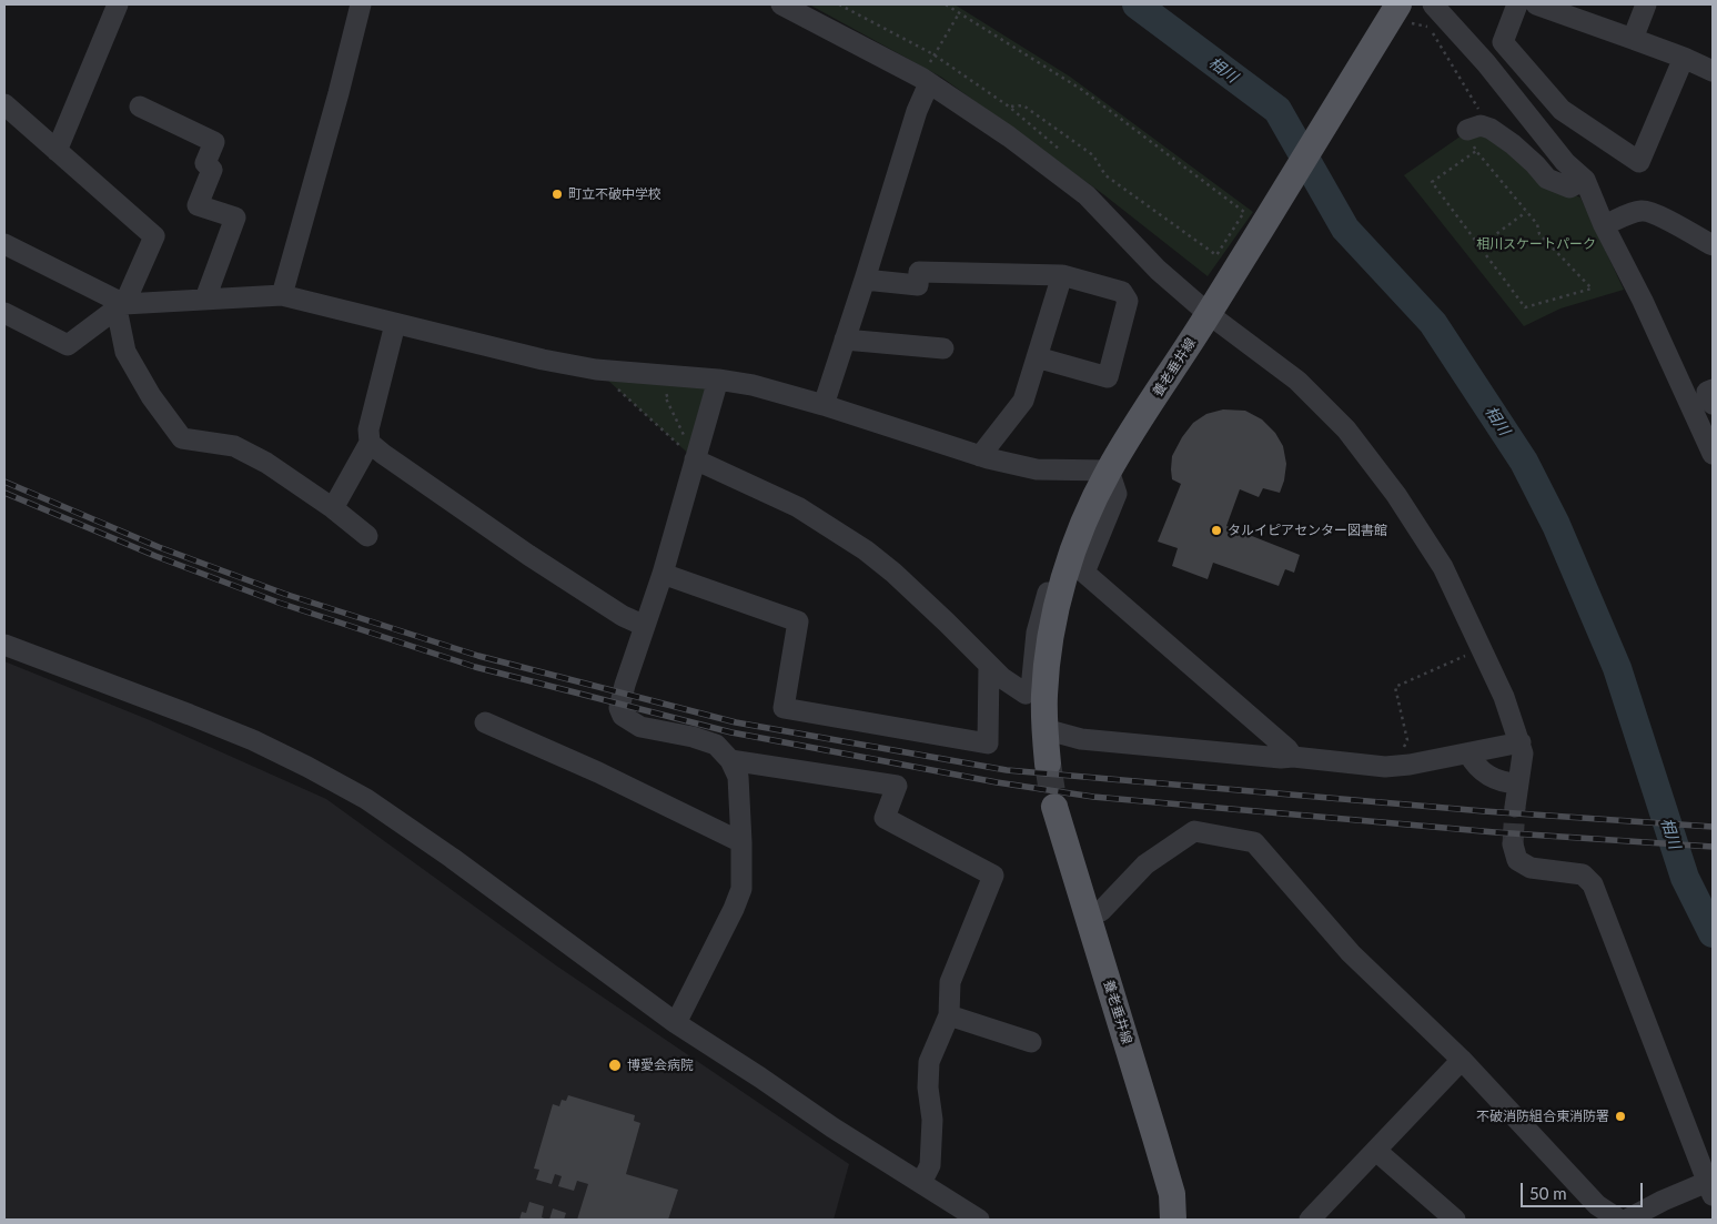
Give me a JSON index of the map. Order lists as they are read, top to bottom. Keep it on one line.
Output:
{"streets":{"main road":["養老垂井線"]},"water":["相川"],"parks":["相川スケートパーク"],"places":["町立不破中学校","タルイピアセンター図書館","博愛会病院","不破消防組合東消防署"],"scale_bar":"50 m"}
